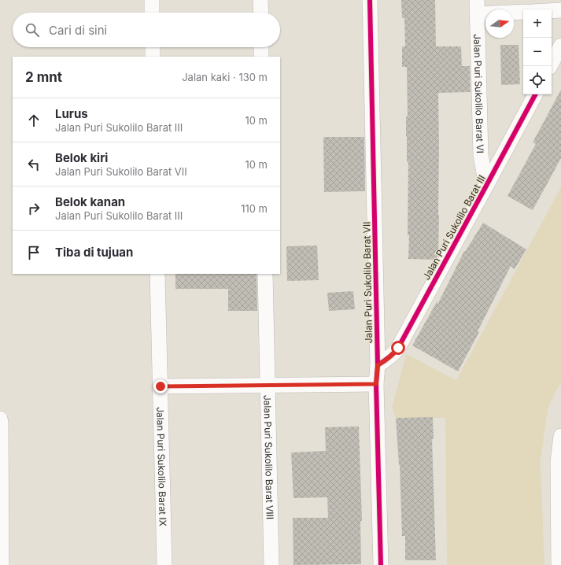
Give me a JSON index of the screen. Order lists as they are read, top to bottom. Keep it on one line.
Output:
{"streets":{"street":["Jalan Puri Sukolilo Barat VI","Jalan Puri Sukolilo Barat III","Jalan Puri Sukolilo Barat VII","Jalan Puri Sukolilo Barat VIII","Jalan Puri Sukolilo Barat IX"]},"crossings":[["Jalan Puri Sukolilo Barat VI","Jalan Puri Sukolilo Barat III"],["Jalan Puri Sukolilo Barat III","Jalan Puri Sukolilo Barat VII"]],"north":"right","page":{"map_buttons":["+","−"],"search":"Cari di sini","heading":["2 mnt","Jalan kaki · 130 m"],"list":[["Lurus","Jalan Puri Sukolilo Barat III","10 m"],["Belok kiri","Jalan Puri Sukolilo Barat VII","10 m"],["Belok kanan","Jalan Puri Sukolilo Barat III","110 m"],"Tiba di tujuan"]}}
